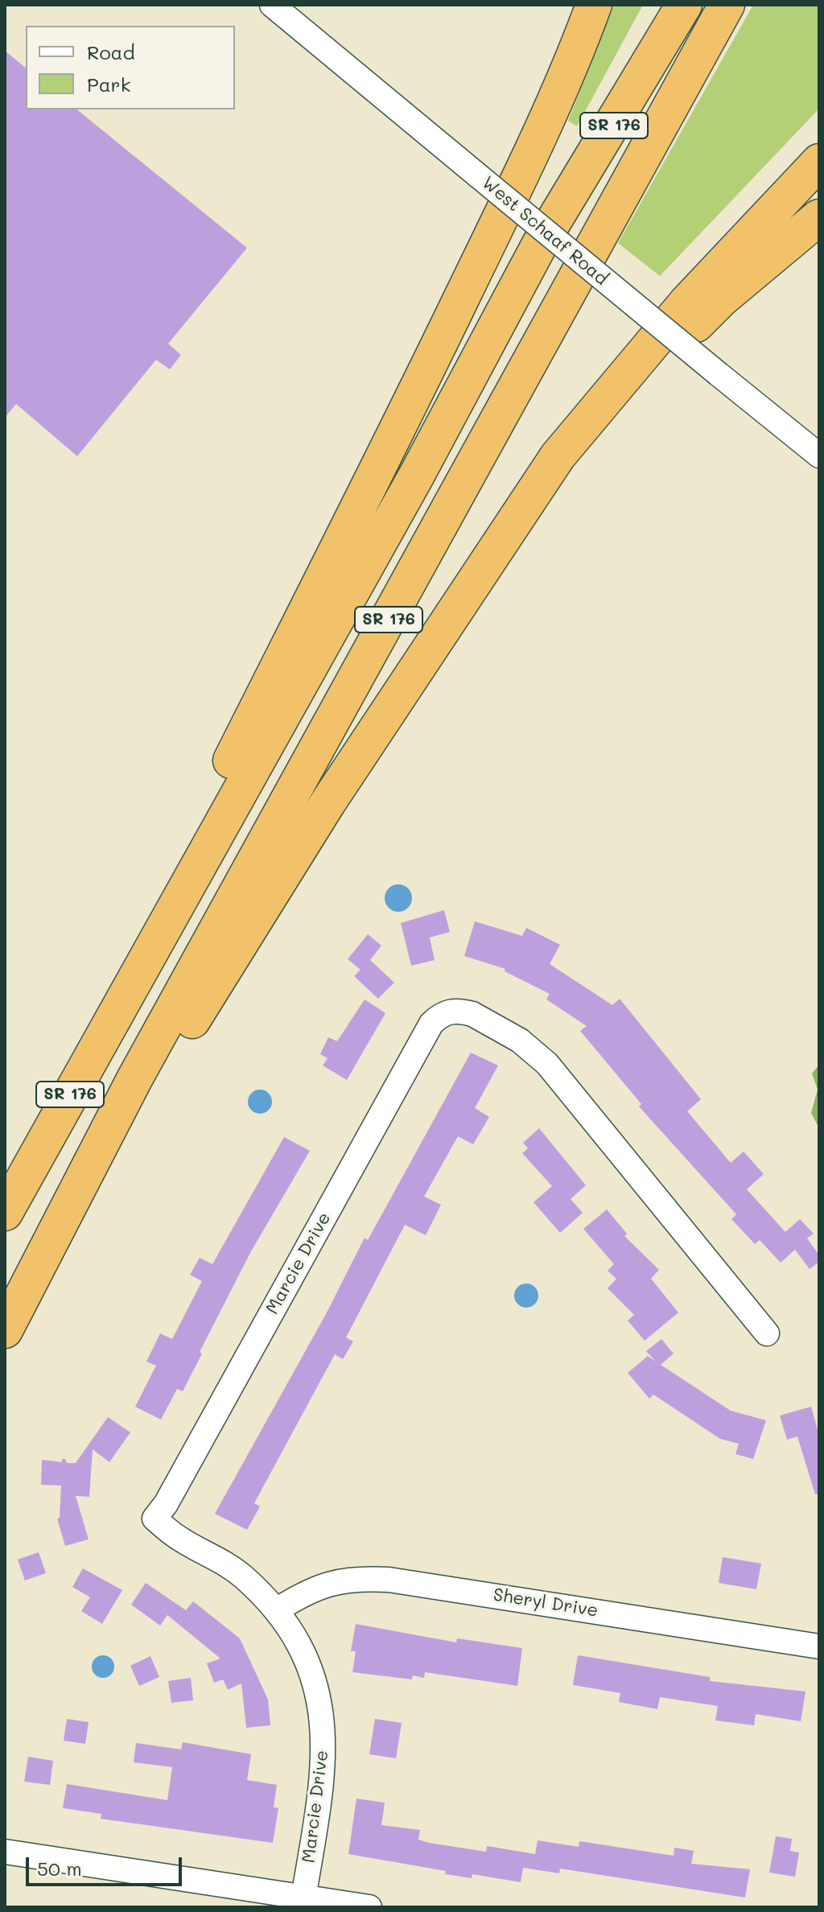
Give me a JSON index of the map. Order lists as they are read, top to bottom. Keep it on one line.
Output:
{"streets":{"highway":["SR 176"],"street":["West Schaaf Road","Marcie Drive","Sheryl Drive"]},"crossings":[["Marcie Drive","Sheryl Drive"]],"legend":["Road","Park"],"scale_bar":"50 m"}
